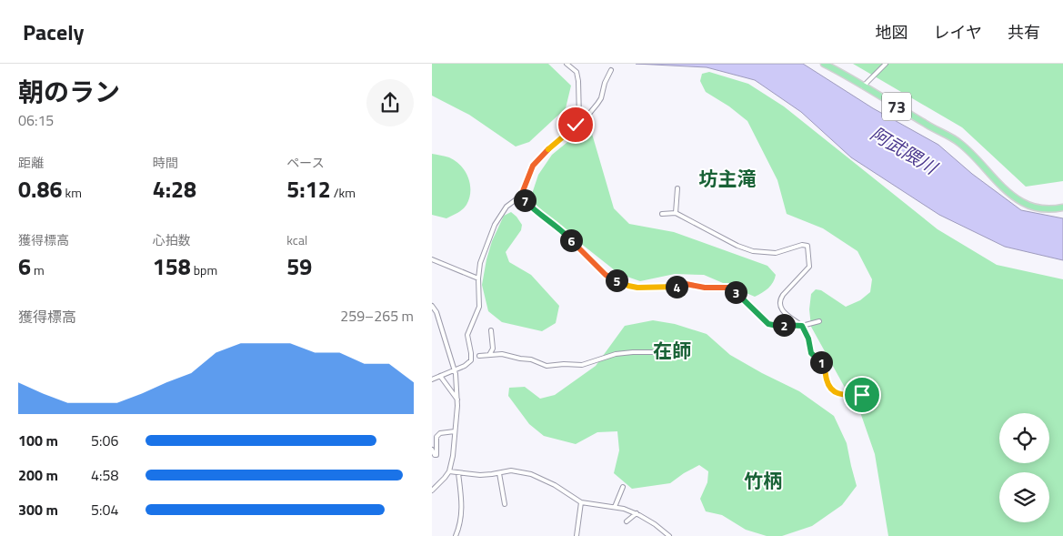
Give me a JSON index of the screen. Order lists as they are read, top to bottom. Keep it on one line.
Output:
{"streets":{"main road":["73"]},"districts":["坊主滝","在師","竹柄"],"water":["阿武隈川"],"page":{"header":"Pacely","nav":["地図","レイヤ","共有"],"heading":["朝のラン","06:15"],"stats":[["距離","0.86 km"],["時間","4:28"],["ペース","5:12 /km"],["獲得標高","6 m"],["心拍数","158 bpm"],["kcal","59"]],"pins":["7","6","5","4","3","2","1"],"chart":["獲得標高","259–265 m"],"list":[{"name":"100 m","note":"5:06"},{"name":"200 m","note":"4:58"},{"name":"300 m","note":"5:04"}]}}
